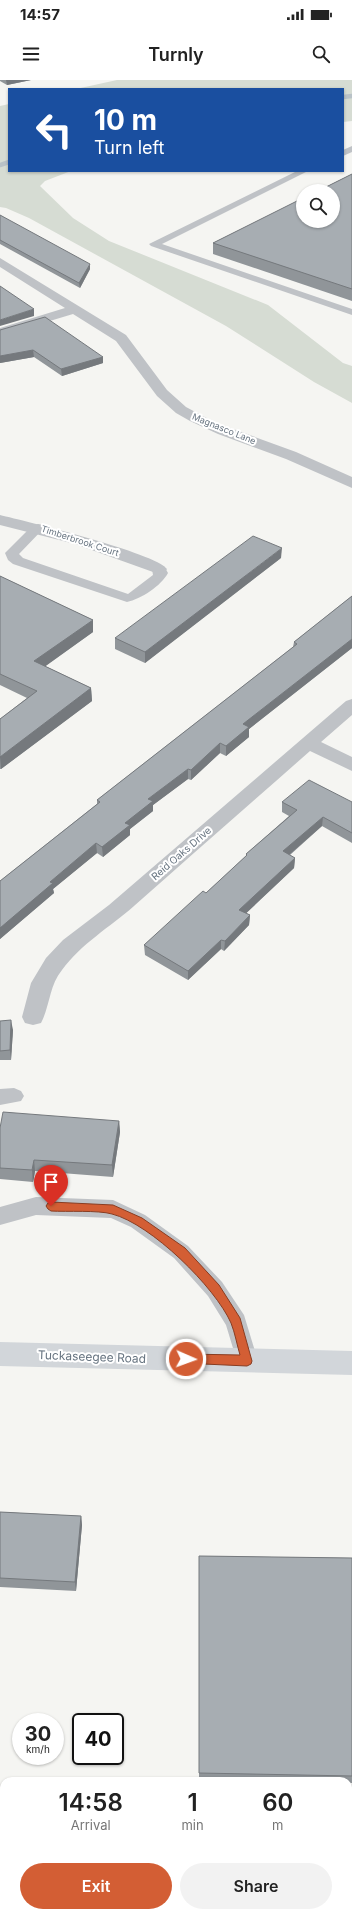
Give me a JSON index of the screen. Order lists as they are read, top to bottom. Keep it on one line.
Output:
{"streets":{"street":["Magnasco Lane","Timberbrook Court","Reid Oaks Drive","Tuckaseegee Road"]},"page":{"status":"14:57","header":"Turnly","turn":["10 m","Turn left"],"speed":"30 km/h","limit":"40","eta":["14:58","Arrival","1","min","60","m"],"buttons":["Exit","Share"]}}
